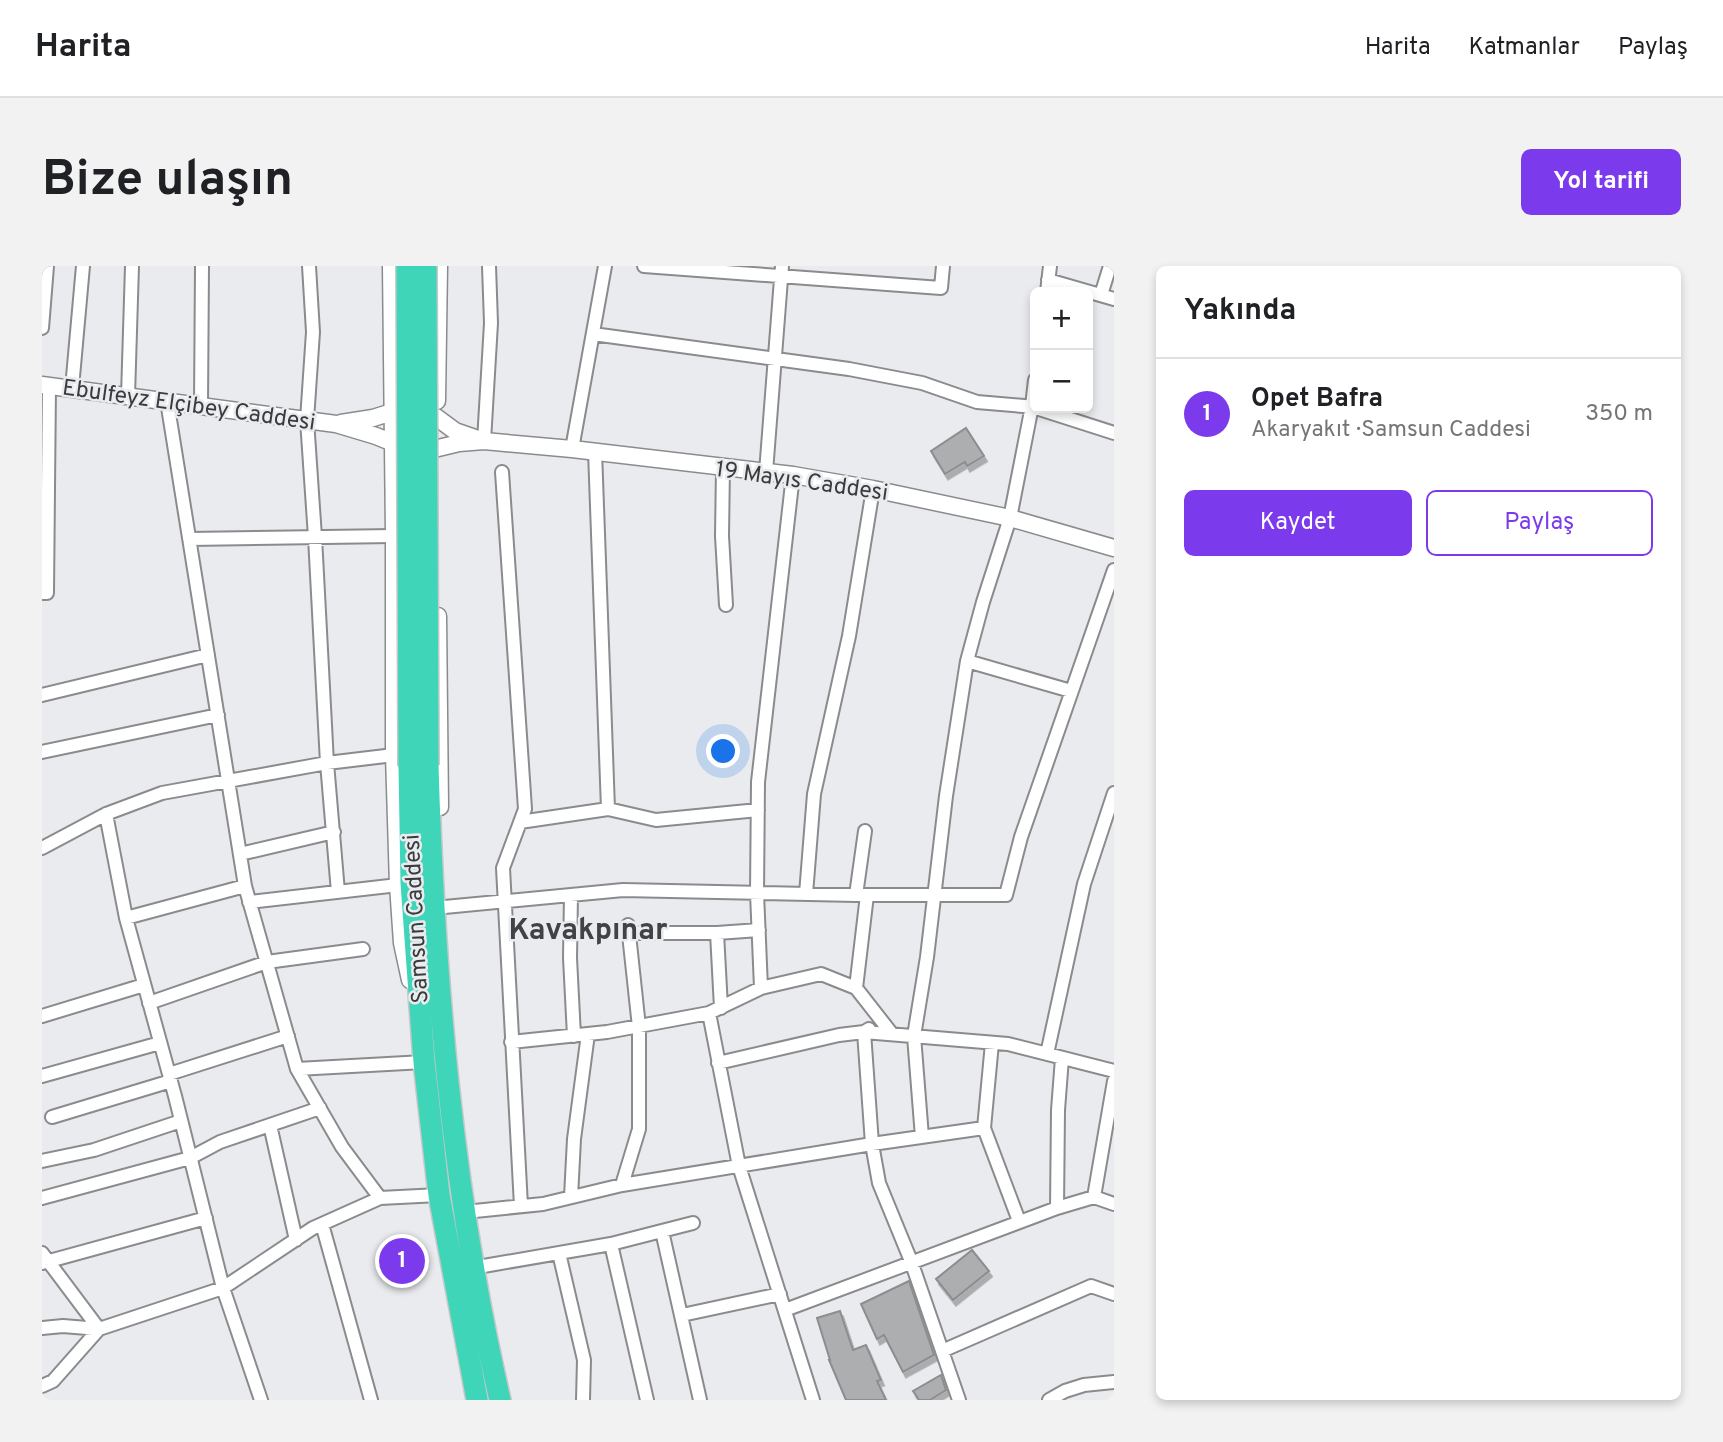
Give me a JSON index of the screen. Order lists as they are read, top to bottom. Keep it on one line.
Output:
{"streets":{"highway":["Samsun Caddesi"],"street":["Ebulfeyz Elçibey Caddesi","19 Mayıs Caddesi"]},"crossings":[["Ebulfeyz Elçibey Caddesi","19 Mayıs Caddesi"],["Ebulfeyz Elçibey Caddesi","Samsun Caddesi"],["19 Mayıs Caddesi","Samsun Caddesi"]],"districts":["Kavakpınar"],"page":{"header":"Harita","nav":["Harita","Katmanlar","Paylaş"],"buttons":["Yol tarifi",["Kaydet","Paylaş"]],"title":"Bize ulaşın","heading":"Yakında","map_buttons":["+","−"],"list":[{"mark":"1","name":"Opet Bafra","note":"Akaryakıt · Samsun Caddesi","value":"350 m"}],"pins":"1"}}
